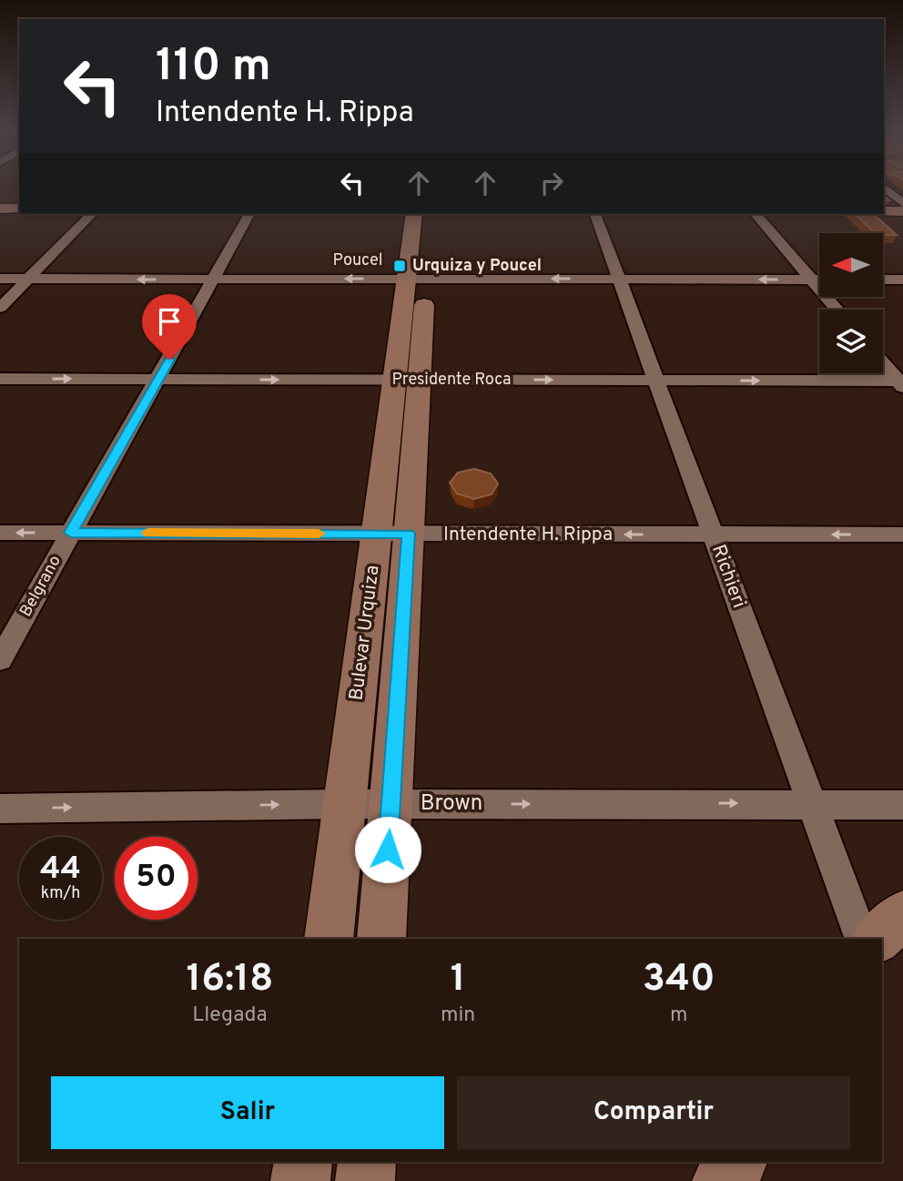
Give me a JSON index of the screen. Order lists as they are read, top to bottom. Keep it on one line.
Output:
{"streets":{"main road":["Bulevar Urquiza"],"street":["Poucel","Presidente Roca","Intendente H. Rippa","Richieri","Belgrano","Brown"]},"crossings":[["Poucel","Richieri"],["Poucel","Belgrano"],["Poucel","Bulevar Urquiza"],["Presidente Roca","Richieri"],["Presidente Roca","Belgrano"],["Presidente Roca","Bulevar Urquiza"],["Intendente H. Rippa","Richieri"],["Intendente H. Rippa","Belgrano"],["Intendente H. Rippa","Bulevar Urquiza"],["Richieri","Brown"],["Bulevar Urquiza","Brown"]],"one_way":["Poucel","Presidente Roca","Intendente H. Rippa","Brown"],"places":{"transit":["Urquiza y Poucel"]},"north":"left","page":{"turn":["110 m","Intendente H. Rippa"],"speed":"44 km/h","limit":"50","eta":["16:18","Llegada","1","min","340","m"],"buttons":["Salir","Compartir"]}}
